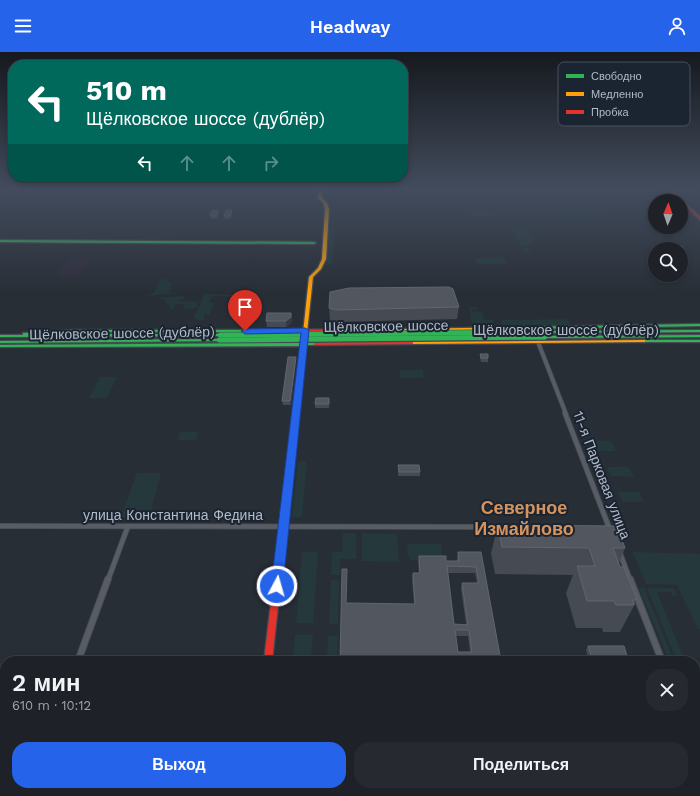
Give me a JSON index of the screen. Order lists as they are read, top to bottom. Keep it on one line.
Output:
{"streets":{"main road":["Щёлковское шоссе","Щёлковское шоссе (дублёр)"],"street":["11-я Парковая улица","улица Константина Федина"]},"crossings":[["Щёлковское шоссе","Щёлковское шоссе (дублёр)"],["Щёлковское шоссе (дублёр)","11-я Парковая улица"]],"districts":["Северное Измайлово"],"legend":["Свободно","Медленно","Пробка"],"north":"top","page":{"header":"Headway","turn":["510 m","Щёлковское шоссе (дублёр)"],"heading":["2 мин","610 m · 10:12"],"buttons":["Выход","Поделиться"]}}
